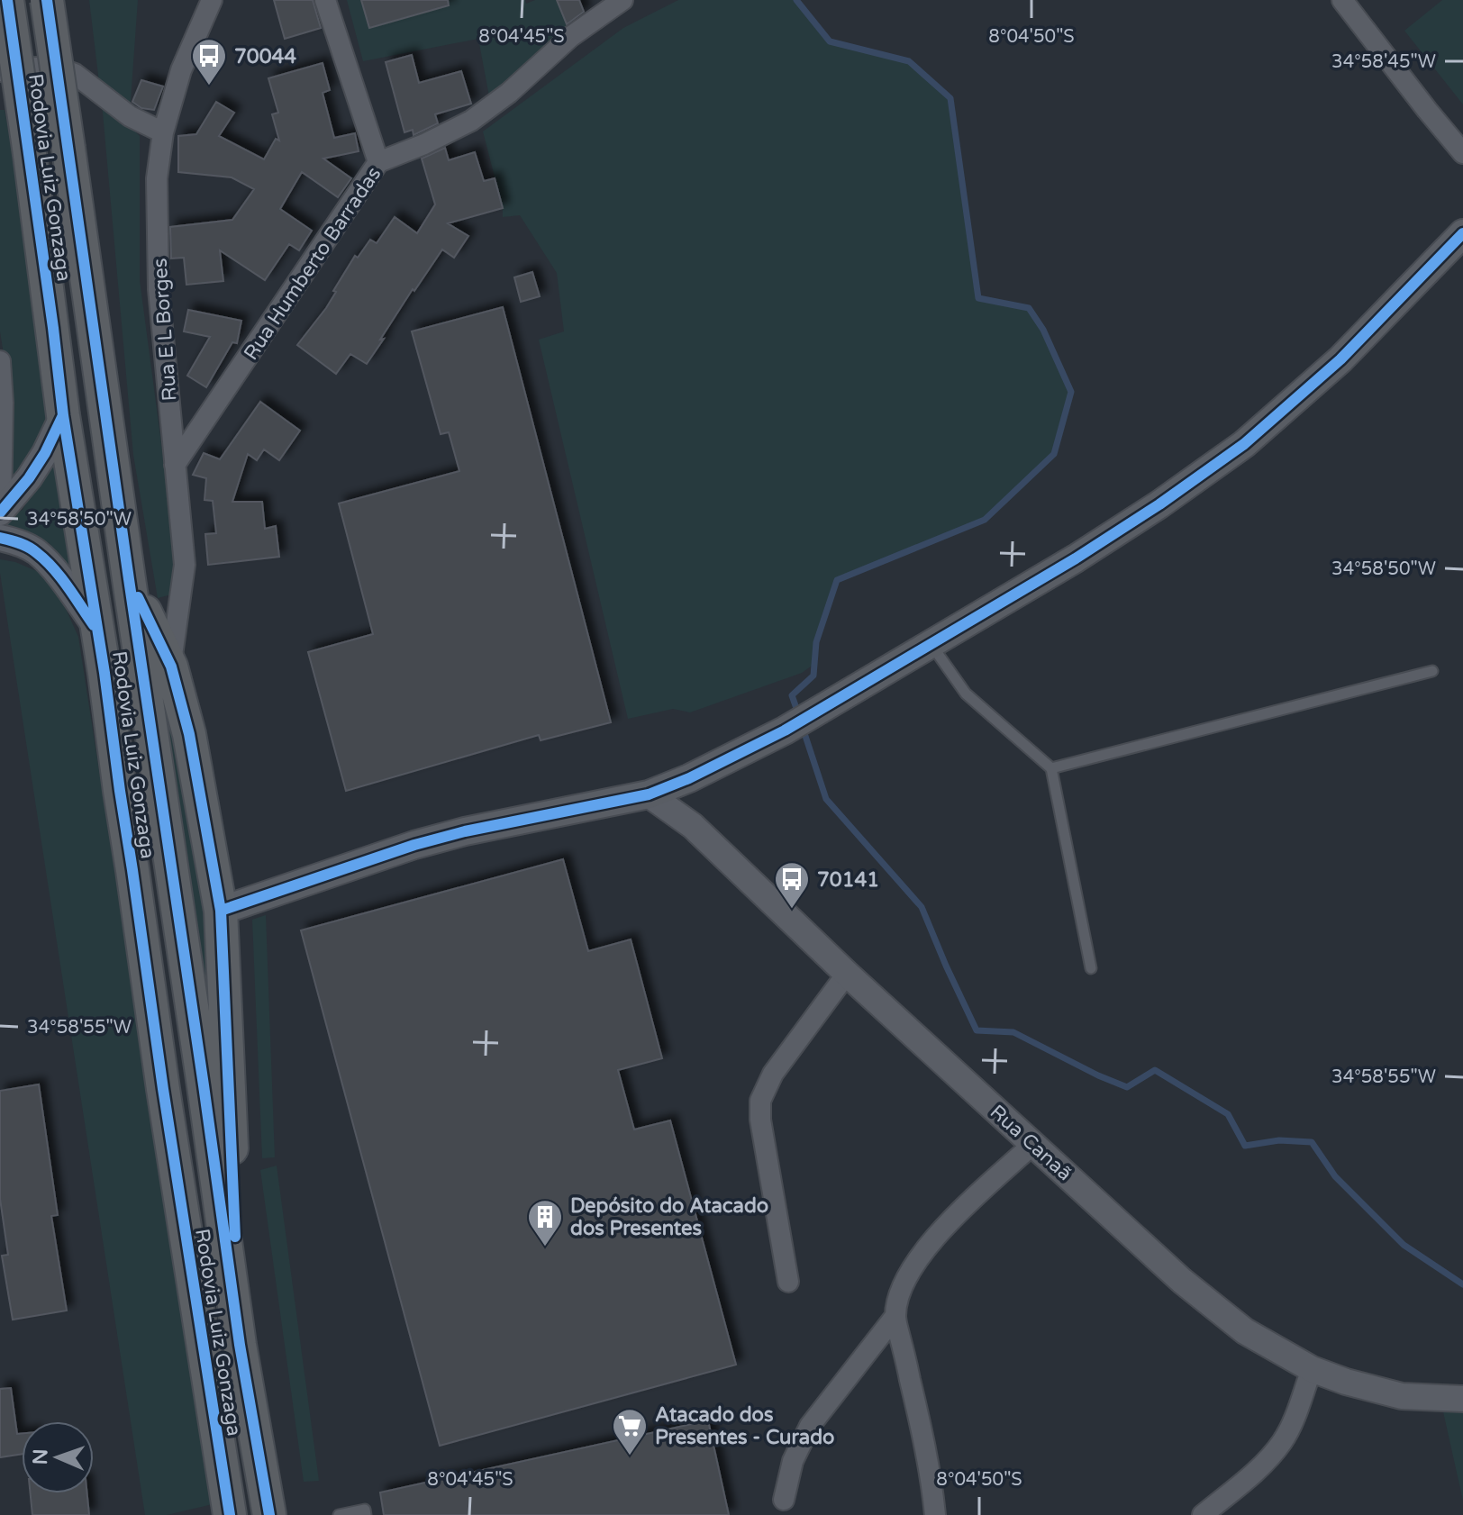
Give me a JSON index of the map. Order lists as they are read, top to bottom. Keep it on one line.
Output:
{"streets":{"highway":["Rodovia Luiz Gonzaga"],"street":["Rua Humberto Barradas","Rua E L Borges","Rua Canaã"]},"crossings":[["Rua Humberto Barradas","Rua E L Borges"]],"places":{"bus stop":["70044","70141"],"building":["Depósito do Atacado dos Presentes"],"supermarket":["Atacado dos Presentes - Curado"]},"north":"left","coordinates":["8°04'45\"S","8°04'50\"S","34°58'45\"W","34°58'50\"W","34°58'55\"W"]}
